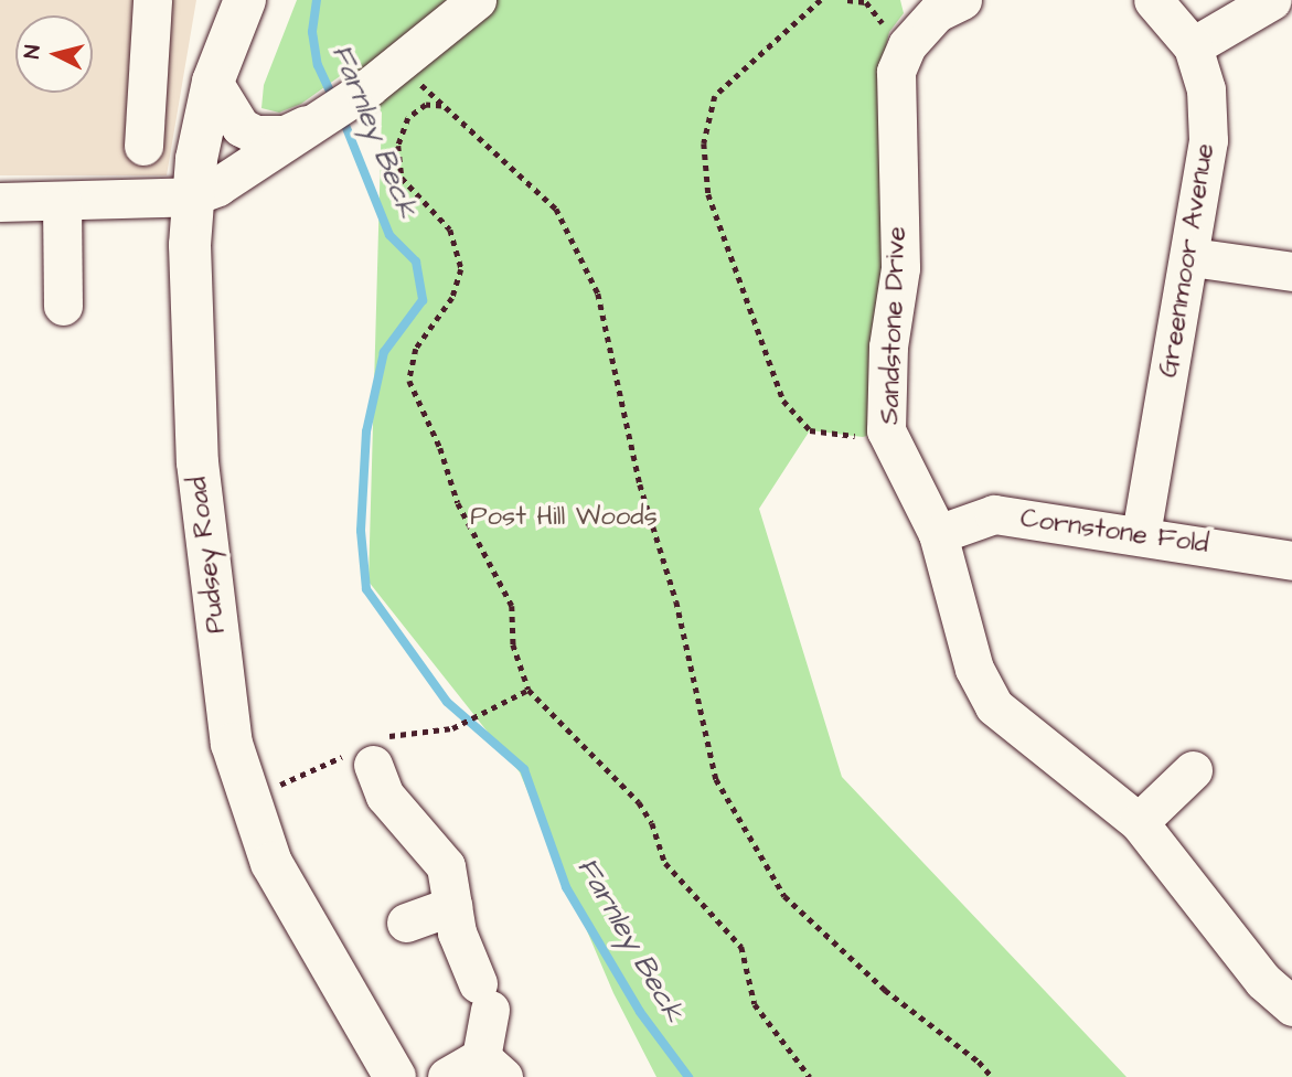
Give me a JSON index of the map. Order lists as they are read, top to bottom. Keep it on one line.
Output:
{"streets":{"main road":["Pudsey Road"],"street":["Greenmoor Avenue","Sandstone Drive","Cornstone Fold"]},"crossings":[["Greenmoor Avenue","Cornstone Fold"],["Sandstone Drive","Cornstone Fold"]],"water":["Farnley Beck"],"parks":["Post Hill Woods"],"north":"left"}
